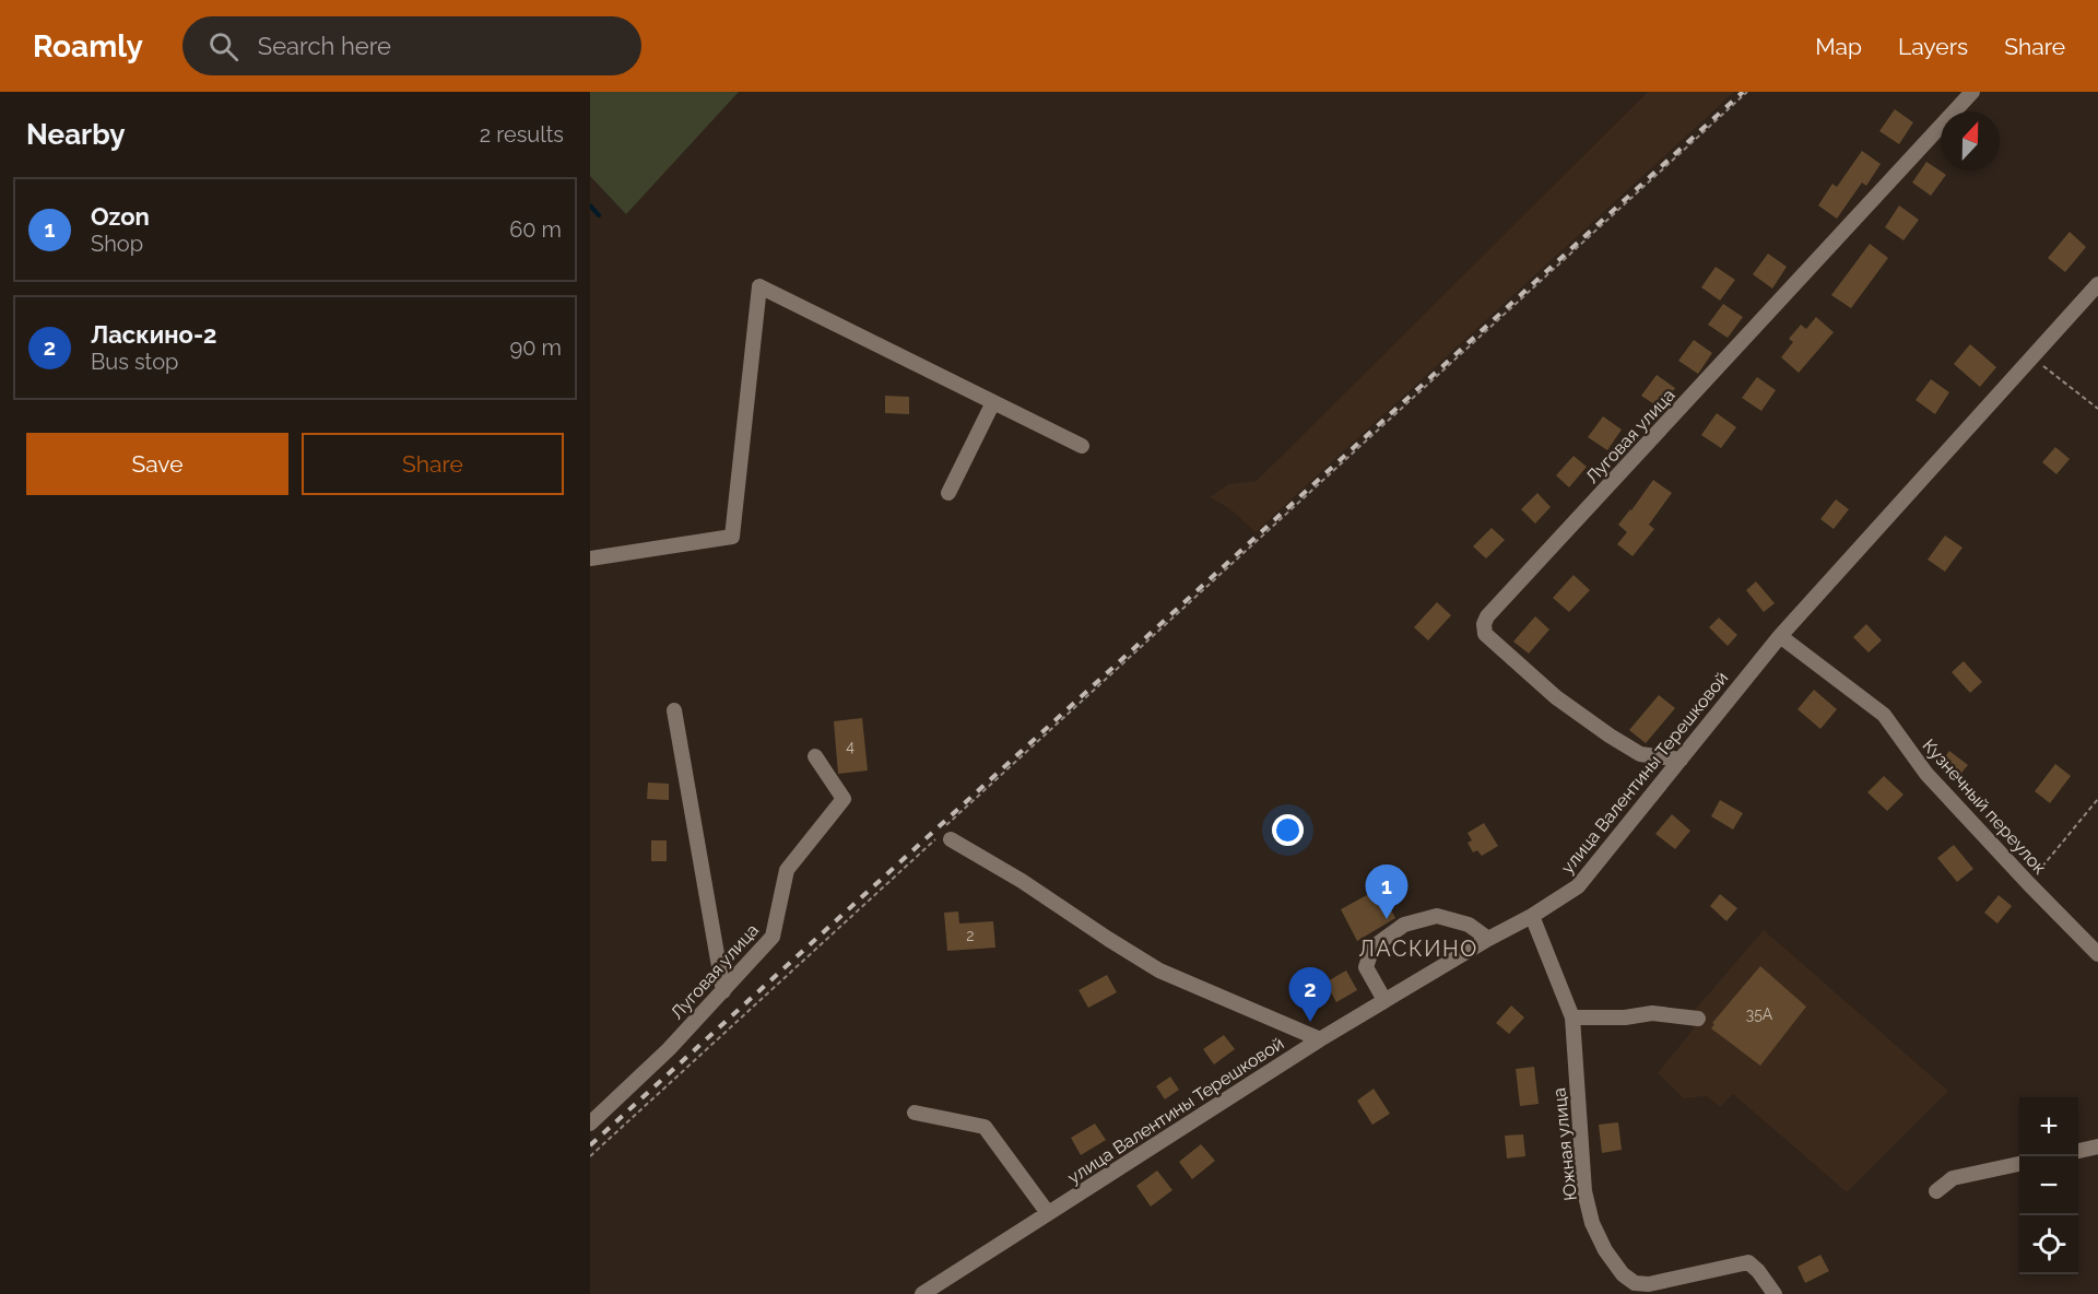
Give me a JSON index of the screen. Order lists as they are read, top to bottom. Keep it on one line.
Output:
{"streets":{"street":["Луговая улица","улица Валентины Терешковой","Кузнечный переулок","Южная улица"]},"crossings":[["Луговая улица","улица Валентины Терешковой"],["улица Валентины Терешковой","Кузнечный переулок"],["улица Валентины Терешковой","Южная улица"]],"districts":["ЛАСКИНО"],"house_numbers":["4","2","35А"],"north":"top","page":{"header":"Roamly","search":"Search here","nav":["Map","Layers","Share"],"heading":["Nearby","2 results"],"list":[{"mark":"1","name":"Ozon","note":"Shop","value":"60 m"},{"mark":"2","name":"Ласкино-2","note":"Bus stop","value":"90 m"}],"buttons":["Save","Share"],"pins":["1","2"],"map_buttons":["+","−"]}}
